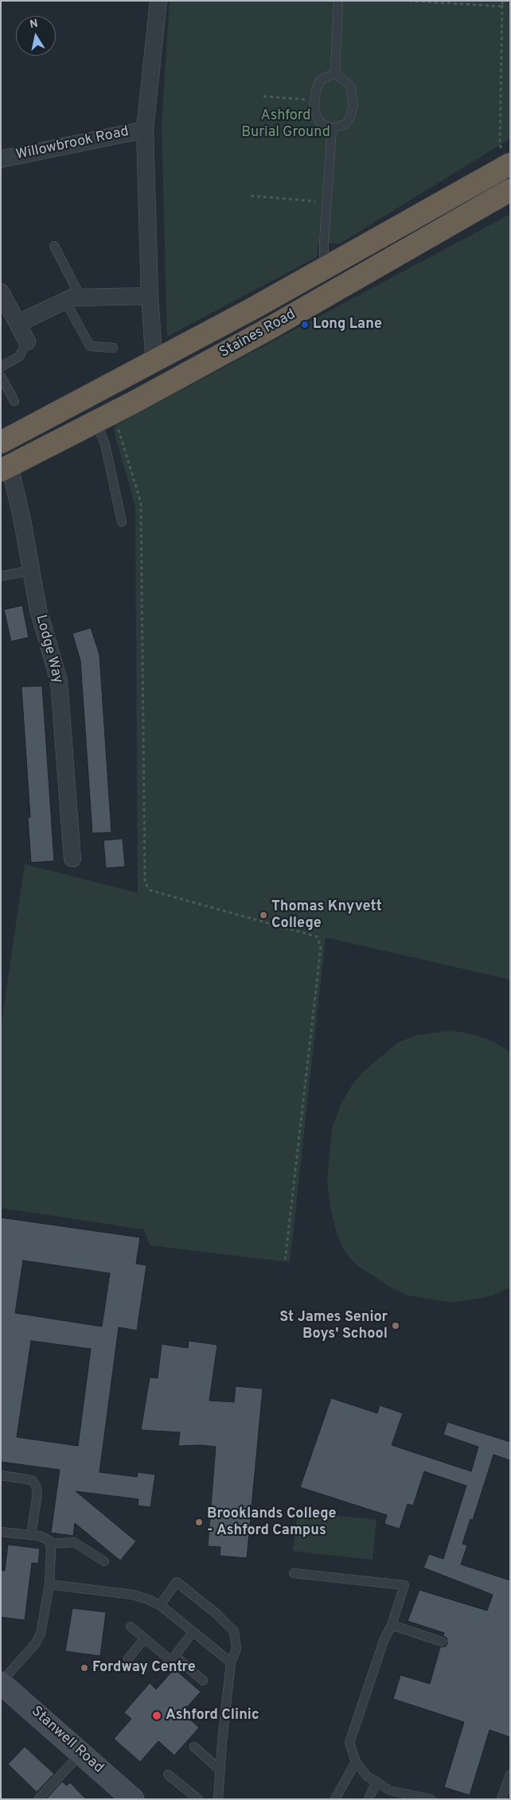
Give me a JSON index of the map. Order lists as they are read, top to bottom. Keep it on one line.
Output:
{"streets":{"highway":["Staines Road"],"main road":["Stanwell Road"],"street":["Willowbrook Road","Lodge Way"]},"crossings":[["Staines Road","Lodge Way"]],"parks":["Ashford Burial Ground"],"places":["Long Lane","Thomas Knyvett College","St James Senior Boys' School","Brooklands College - Ashford Campus","Fordway Centre","Ashford Clinic"],"north":"top"}
